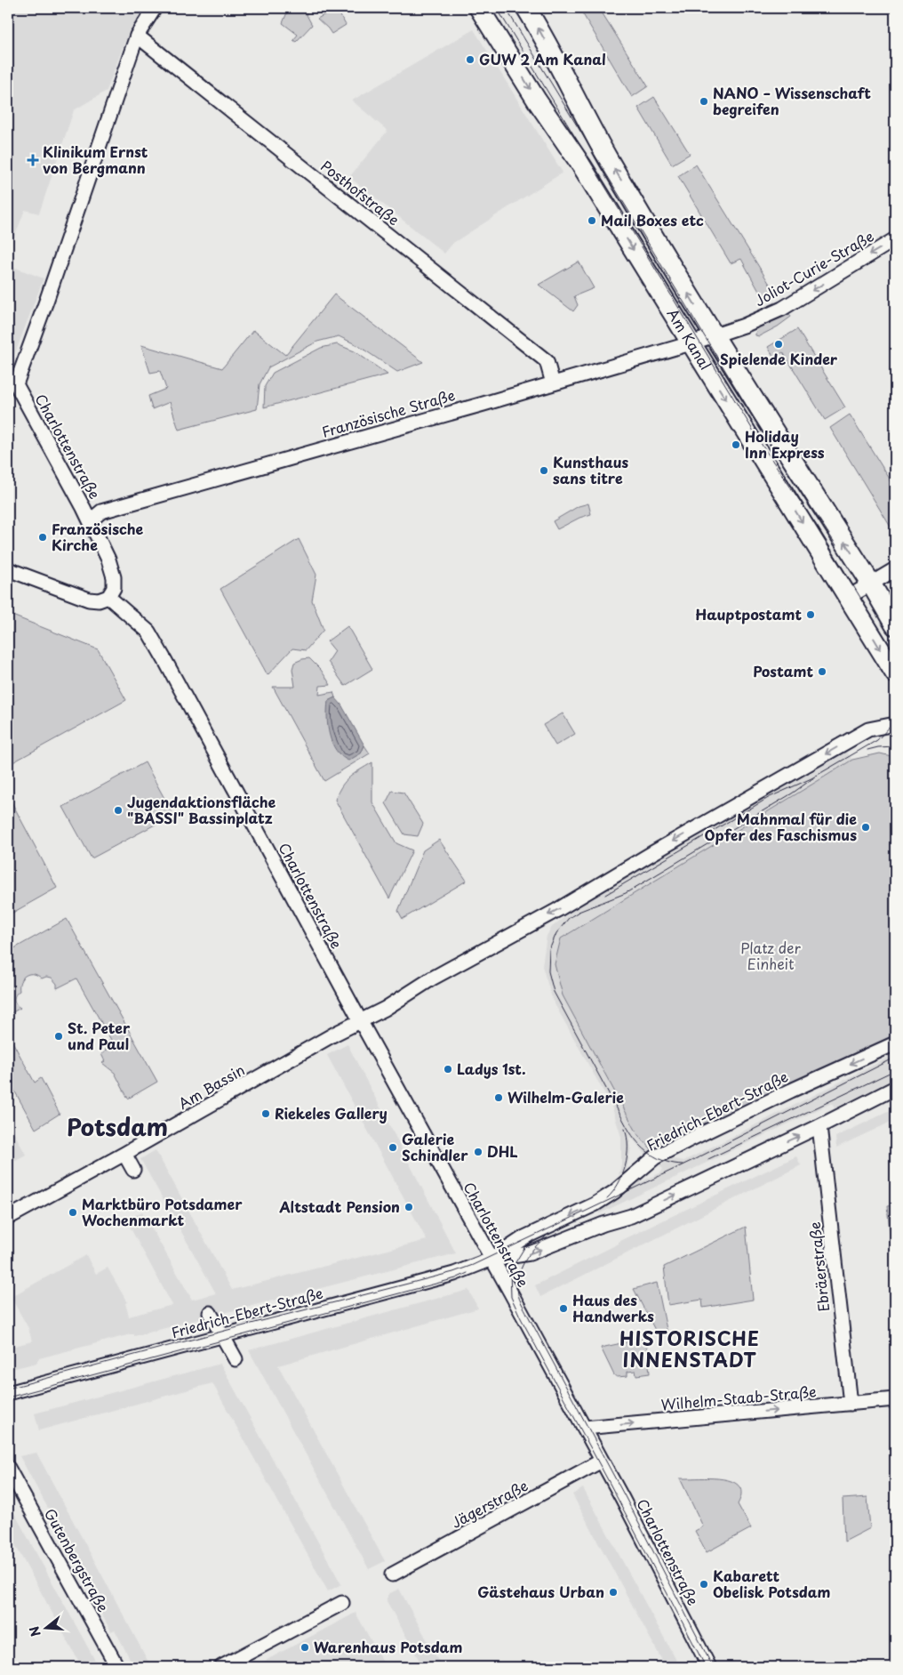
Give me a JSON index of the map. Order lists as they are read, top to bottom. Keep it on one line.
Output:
{"streets":{"street":["Posthofstraße","Joliot-Curie-Straße","Am Kanal","Französische Straße","Charlottenstraße","Am Bassin","Friedrich-Ebert-Straße","Ebräerstraße","Wilhelm-Staab-Straße","Jägerstraße","Gutenbergstraße"]},"crossings":[["Posthofstraße","Französische Straße"],["Posthofstraße","Charlottenstraße"],["Joliot-Curie-Straße","Am Kanal"],["Joliot-Curie-Straße","Französische Straße"],["Am Kanal","Französische Straße"],["Französische Straße","Charlottenstraße"],["Charlottenstraße","Am Bassin"],["Charlottenstraße","Friedrich-Ebert-Straße"],["Charlottenstraße","Wilhelm-Staab-Straße"],["Charlottenstraße","Jägerstraße"],["Friedrich-Ebert-Straße","Ebräerstraße"],["Ebräerstraße","Wilhelm-Staab-Straße"]],"one_way":["Joliot-Curie-Straße","Wilhelm-Staab-Straße"],"districts":["Potsdam","HISTORISCHE INNENSTADT"],"parks":["Platz der Einheit"],"places":{"other":["GUW 2 Am Kanal","NANO – Wissenschaft begreifen","Mail Boxes etc","Spielende Kinder","Holiday Inn Express","Kunsthaus sans titre","Französische Kirche","Hauptpostamt","Postamt","Jugendaktionsfläche \"BASSI\" Bassinplatz","Mahnmal für die Opfer des Faschismus","St. Peter und Paul","Ladys 1st.","Wilhelm-Galerie","Riekeles Gallery","Galerie Schindler","DHL","Altstadt Pension","Marktbüro Potsdamer Wochenmarkt","Haus des Handwerks","Kabarett Obelisk Potsdam","Gästehaus Urban","Warenhaus Potsdam"],"health":["Klinikum Ernst von Bergmann"]},"north":"left"}
